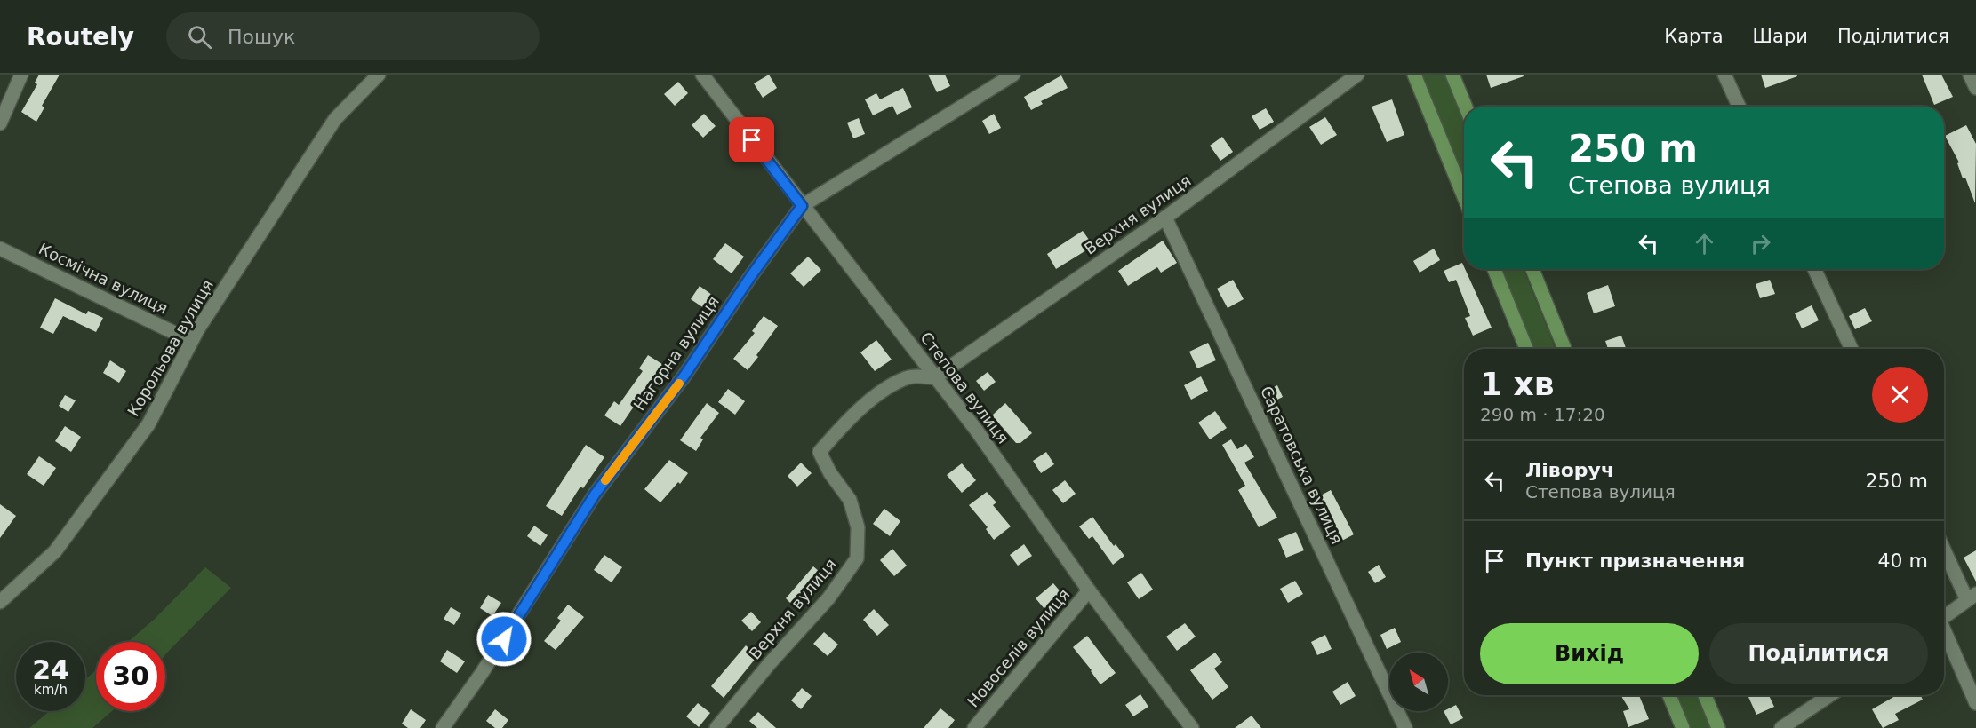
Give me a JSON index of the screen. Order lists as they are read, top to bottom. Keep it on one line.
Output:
{"streets":{"street":["Верхня вулиця","Космічна вулиця","Корольова вулиця","Нагорна вулиця","Степова вулиця","Саратовська вулиця","Новоселів вулиця"]},"crossings":[["Верхня вулиця","Степова вулиця"],["Верхня вулиця","Саратовська вулиця"],["Космічна вулиця","Корольова вулиця"],["Нагорна вулиця","Степова вулиця"],["Степова вулиця","Новоселів вулиця"]],"north":"top left","page":{"header":"Routely","search":"Пошук","nav":["Карта","Шари","Поділитися"],"turn":["250 m","Степова вулиця"],"heading":["1 хв","290 m · 17:20"],"list":[{"name":"Ліворуч","note":"Степова вулиця","value":"250 m"},{"name":"Пункт призначення","value":"40 m"}],"buttons":["Вихід","Поділитися"],"speed":"24 km/h","limit":"30"}}
